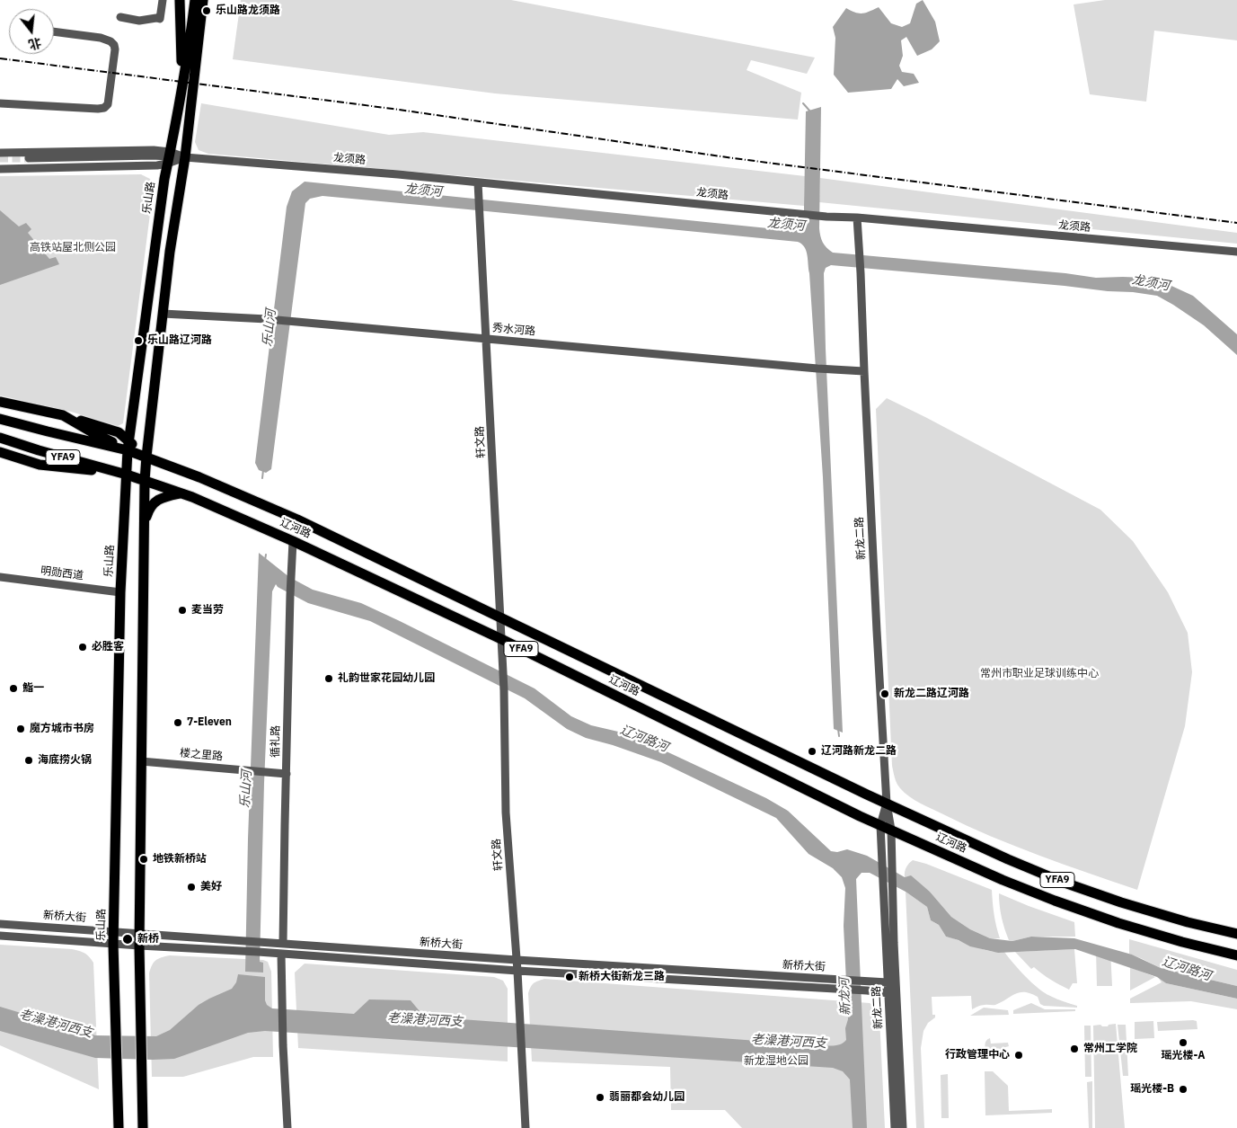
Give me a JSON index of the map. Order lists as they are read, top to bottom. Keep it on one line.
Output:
{"streets":{"main road":["乐山路","YFA9","辽河路"],"street":["龙须路","秀水河路","轩文路","新龙二路","明勋西道","循礼路","楼之里路","新桥大街"]},"crossings":[["龙须路","乐山路"],["龙须路","轩文路"],["龙须路","新龙二路"],["乐山路","辽河路"],["乐山路","明勋西道"],["乐山路","新桥大街"],["秀水河路","轩文路"],["秀水河路","新龙二路"],["轩文路","辽河路"],["轩文路","新桥大街"],["辽河路","新龙二路"],["辽河路","循礼路"],["新龙二路","新桥大街"],["循礼路","楼之里路"],["循礼路","新桥大街"]],"water":["龙须河","乐山河","辽河路河","新龙河","老澡港河西支"],"parks":["高铁站屋北侧公园","常州市职业足球训练中心","新龙湿地公园"],"places":["乐山路龙须路","乐山路辽河路","麦当劳","必胜客","礼韵世家花园幼儿园","鮨一","新龙二路辽河路","7-Eleven","魔方城市书房","辽河路新龙二路","海底捞火锅","地铁新桥站","美好","新桥","新桥大街新龙三路","瑶光楼-A","常州工学院","行政管理中心","瑶光楼-B","翡丽都会幼儿园"],"north":"bottom"}
